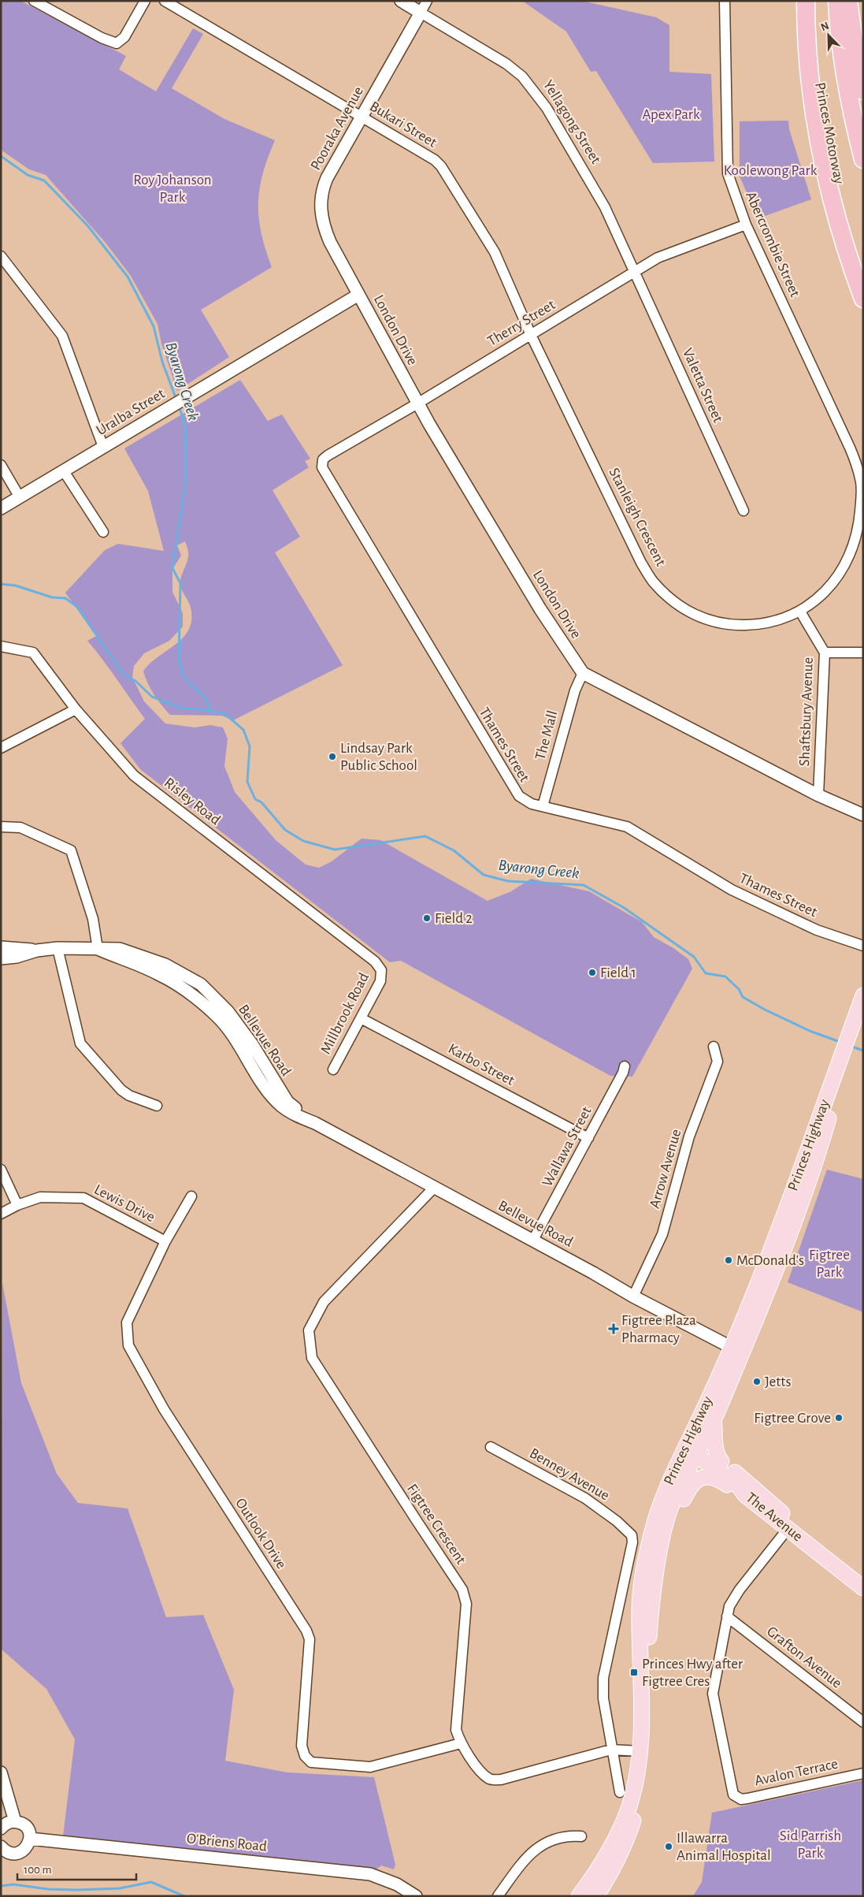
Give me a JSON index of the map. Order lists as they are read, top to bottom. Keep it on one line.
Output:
{"streets":{"highway":["Princes Motorway"],"main road":["Princes Highway","The Avenue"],"street":["Yellagong Street","Bukari Street","Pooraka Avenue","Abercrombie Street","Therry Street","London Drive","Valetta Street","Uralba Street","Stanleigh Crescent","Shaftsbury Avenue","The Mall","Thames Street","Risley Road","Millbrook Road","Bellevue Road","Karbo Street","Wallawa Street","Arrow Avenue","Lewis Drive","Benney Avenue","Figtree Crescent","Outlook Drive","Grafton Avenue","Avalon Terrace","O'Briens Road"]},"crossings":[["Yellagong Street","Pooraka Avenue"],["Yellagong Street","Therry Street"],["Yellagong Street","Valetta Street"],["Bukari Street","Pooraka Avenue"],["Bukari Street","Therry Street"],["Bukari Street","Stanleigh Crescent"],["Pooraka Avenue","London Drive"],["Abercrombie Street","Therry Street"],["Abercrombie Street","Stanleigh Crescent"],["Therry Street","London Drive"],["Therry Street","Valetta Street"],["Therry Street","Stanleigh Crescent"],["Therry Street","Thames Street"],["London Drive","Uralba Street"],["London Drive","Shaftsbury Avenue"],["London Drive","The Mall"],["Stanleigh Crescent","Shaftsbury Avenue"],["The Mall","Thames Street"],["Risley Road","Millbrook Road"],["Millbrook Road","Karbo Street"],["Bellevue Road","Princes Highway"],["Bellevue Road","Wallawa Street"],["Bellevue Road","Arrow Avenue"],["Bellevue Road","Figtree Crescent"],["Karbo Street","Wallawa Street"],["Princes Highway","The Avenue"],["Princes Highway","Figtree Crescent"],["Lewis Drive","Outlook Drive"],["Benney Avenue","Figtree Crescent"],["Figtree Crescent","Outlook Drive"],["Grafton Avenue","Avalon Terrace"]],"water":["Byarong Creek"],"parks":["Apex Park","Koolewong Park","Roy Johanson Park","Figtree Park","Sid Parrish Park"],"places":{"other":["Lindsay Park Public School","Field 2","Field 1","McDonald's","Jetts","Figtree Grove","Illawarra Animal Hospital"],"health":["Figtree Plaza Pharmacy"],"transit":["Princes Hwy after Figtree Cres"]},"scale_bar":"100 m","north":"top left"}
